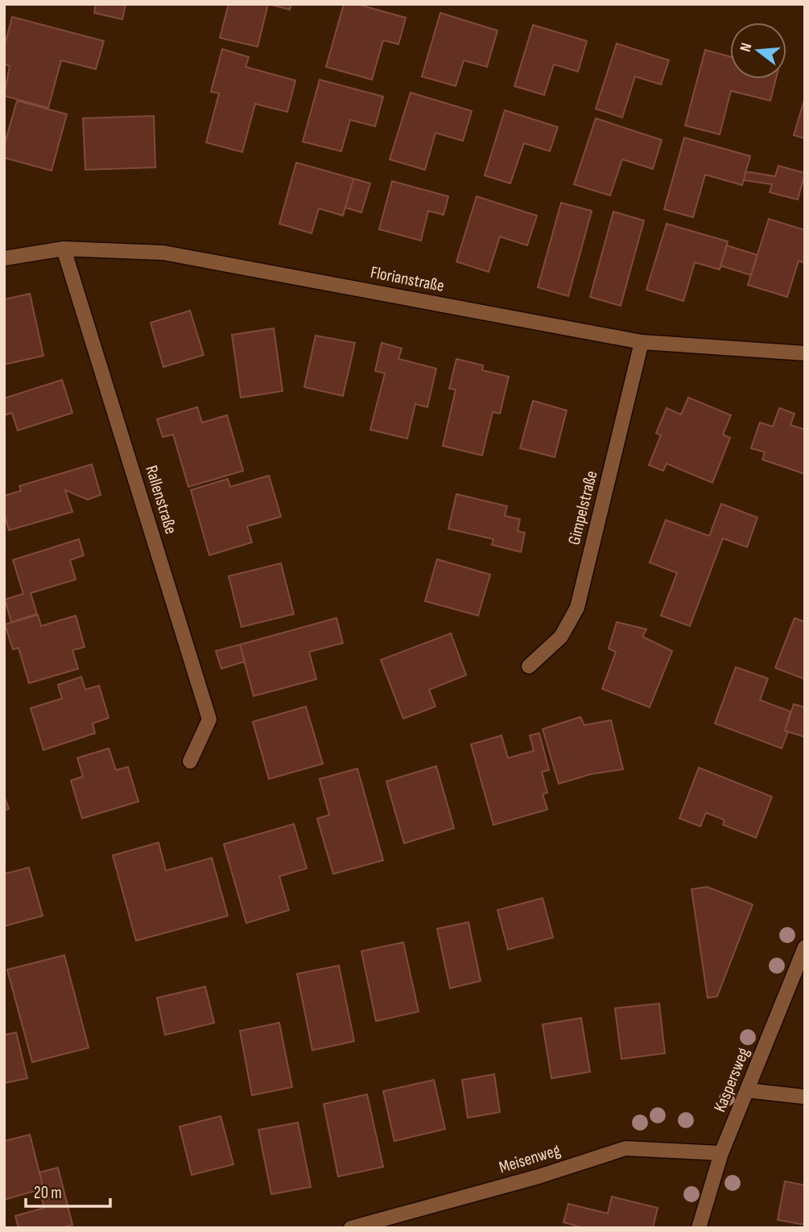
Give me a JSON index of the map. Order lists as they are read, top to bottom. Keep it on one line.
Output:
{"streets":{"street":["Florianstraße","Rallenstraße","Gimpelstraße","Kaspersweg","Meisenweg"]},"crossings":[["Florianstraße","Rallenstraße"],["Florianstraße","Gimpelstraße"],["Kaspersweg","Meisenweg"]],"scale_bar":"20 m","north":"left"}
